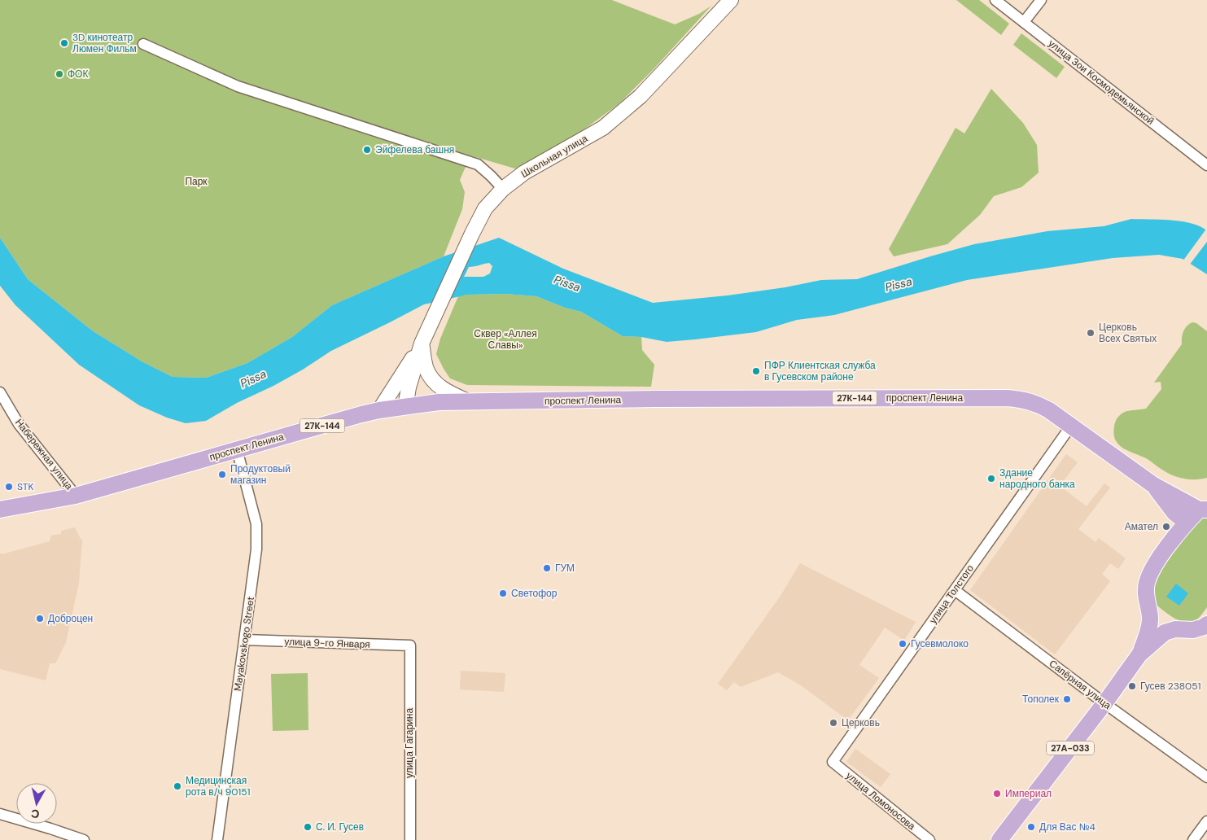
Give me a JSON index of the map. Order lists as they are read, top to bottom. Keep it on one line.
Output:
{"streets":{"main road":["Школьная улица","27К-144","проспект Ленина","27А-033"],"street":["улица Зои Космодемьянской","Набережная улица","улица Толстого","улица 9-го Января","Mayakovskogo Street","Сапёрная улица","улица Гагарина","улица Ломоносова"]},"crossings":[["Школьная улица","проспект Ленина"],["проспект Ленина","Набережная улица"],["проспект Ленина","улица Толстого"],["проспект Ленина","Mayakovskogo Street"],["улица Толстого","Сапёрная улица"],["улица Толстого","улица Ломоносова"],["улица 9-го Января","Mayakovskogo Street"],["улица 9-го Января","улица Гагарина"],["Сапёрная улица","27А-033"]],"water":["Pissa"],"parks":["Парк","Сквер «Аллея Славы»"],"places":["3D кинотеатр Люмен Фильм","ФОК","Эйфелева башня","Церковь Всех Святых","ПФР Клиентская служба в Гусевском районе","Продуктовый магазин","Здание народного банка","STK","Амател","ГУМ","Светофор","Доброцен","Гусевмолоко","Гусев 238051","Тополек","Церковь","Медицинская рота в/ч 90151","Империал","С. И. Гусев","Для Вас №4"],"north":"bottom"}
